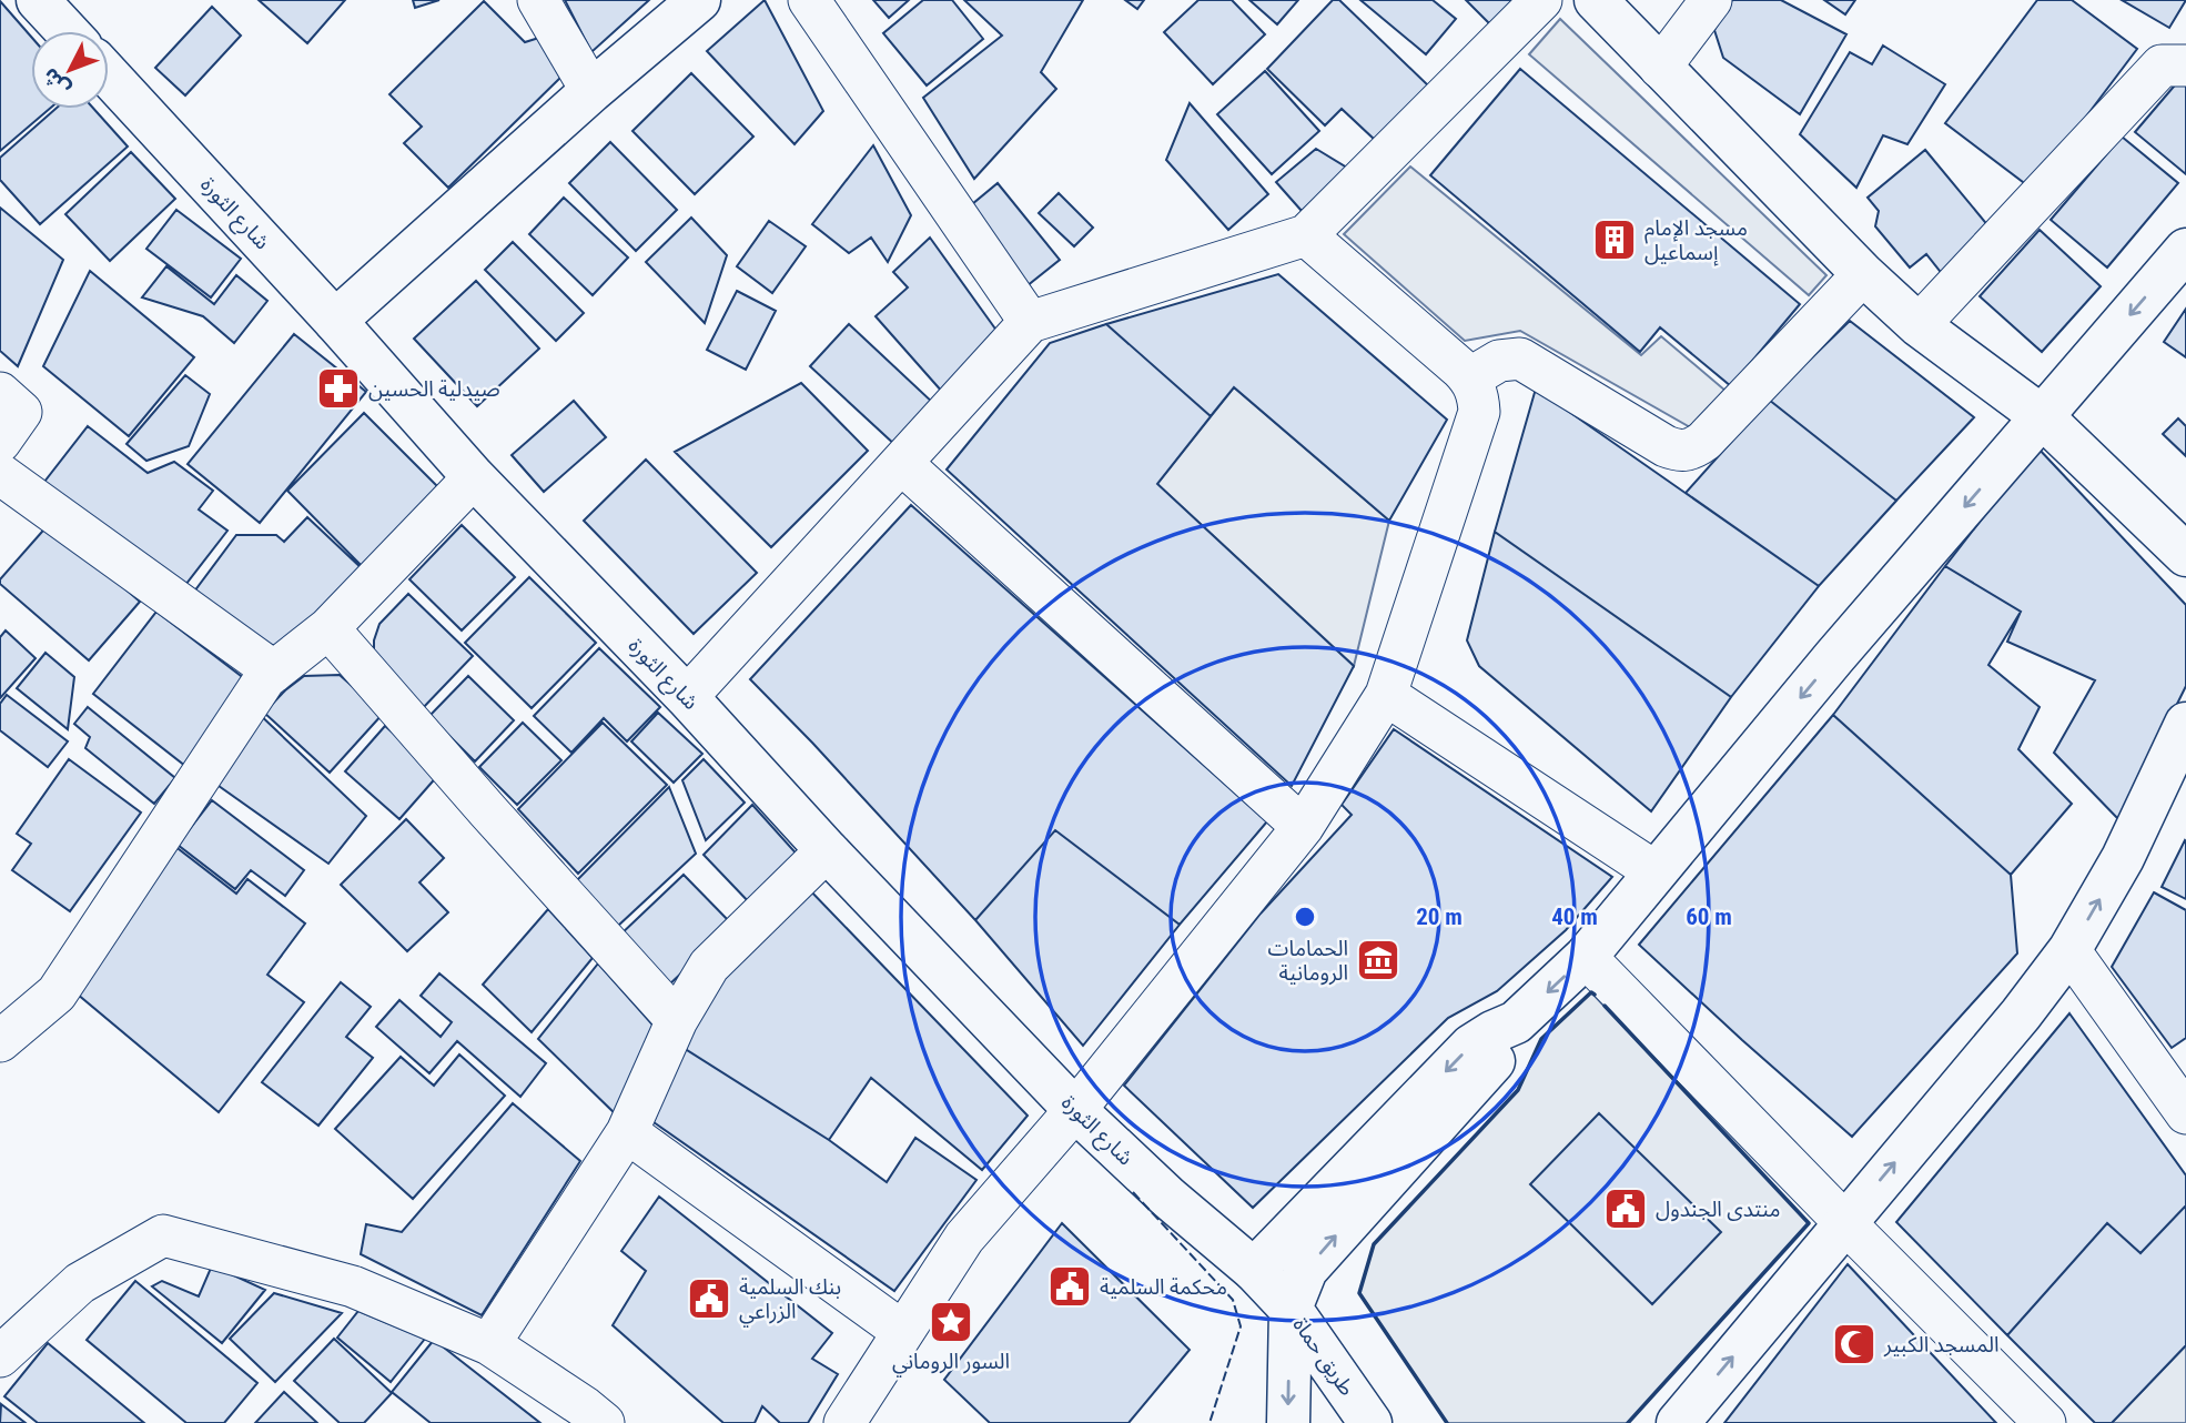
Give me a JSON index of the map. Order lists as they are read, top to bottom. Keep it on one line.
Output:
{"streets":{"main road":["شارع الثورة","طريق حماة"]},"crossings":[["شارع الثورة","طريق حماة"]],"one_way":["طريق حماة"],"places":{"building":["مسجد الإمام إسماعيل"],"pharmacy":["صيدلية الحسين"],"museum":["الحمامات الرومانية"],"public building":["منتدى الجندول","محكمة السلمية","بنك السلمية الزراعي"],"place":["السور الروماني"],"mosque":["المسجد الكبير"]},"north":"bottom left","rings":["20 m","40 m","60 m"]}
